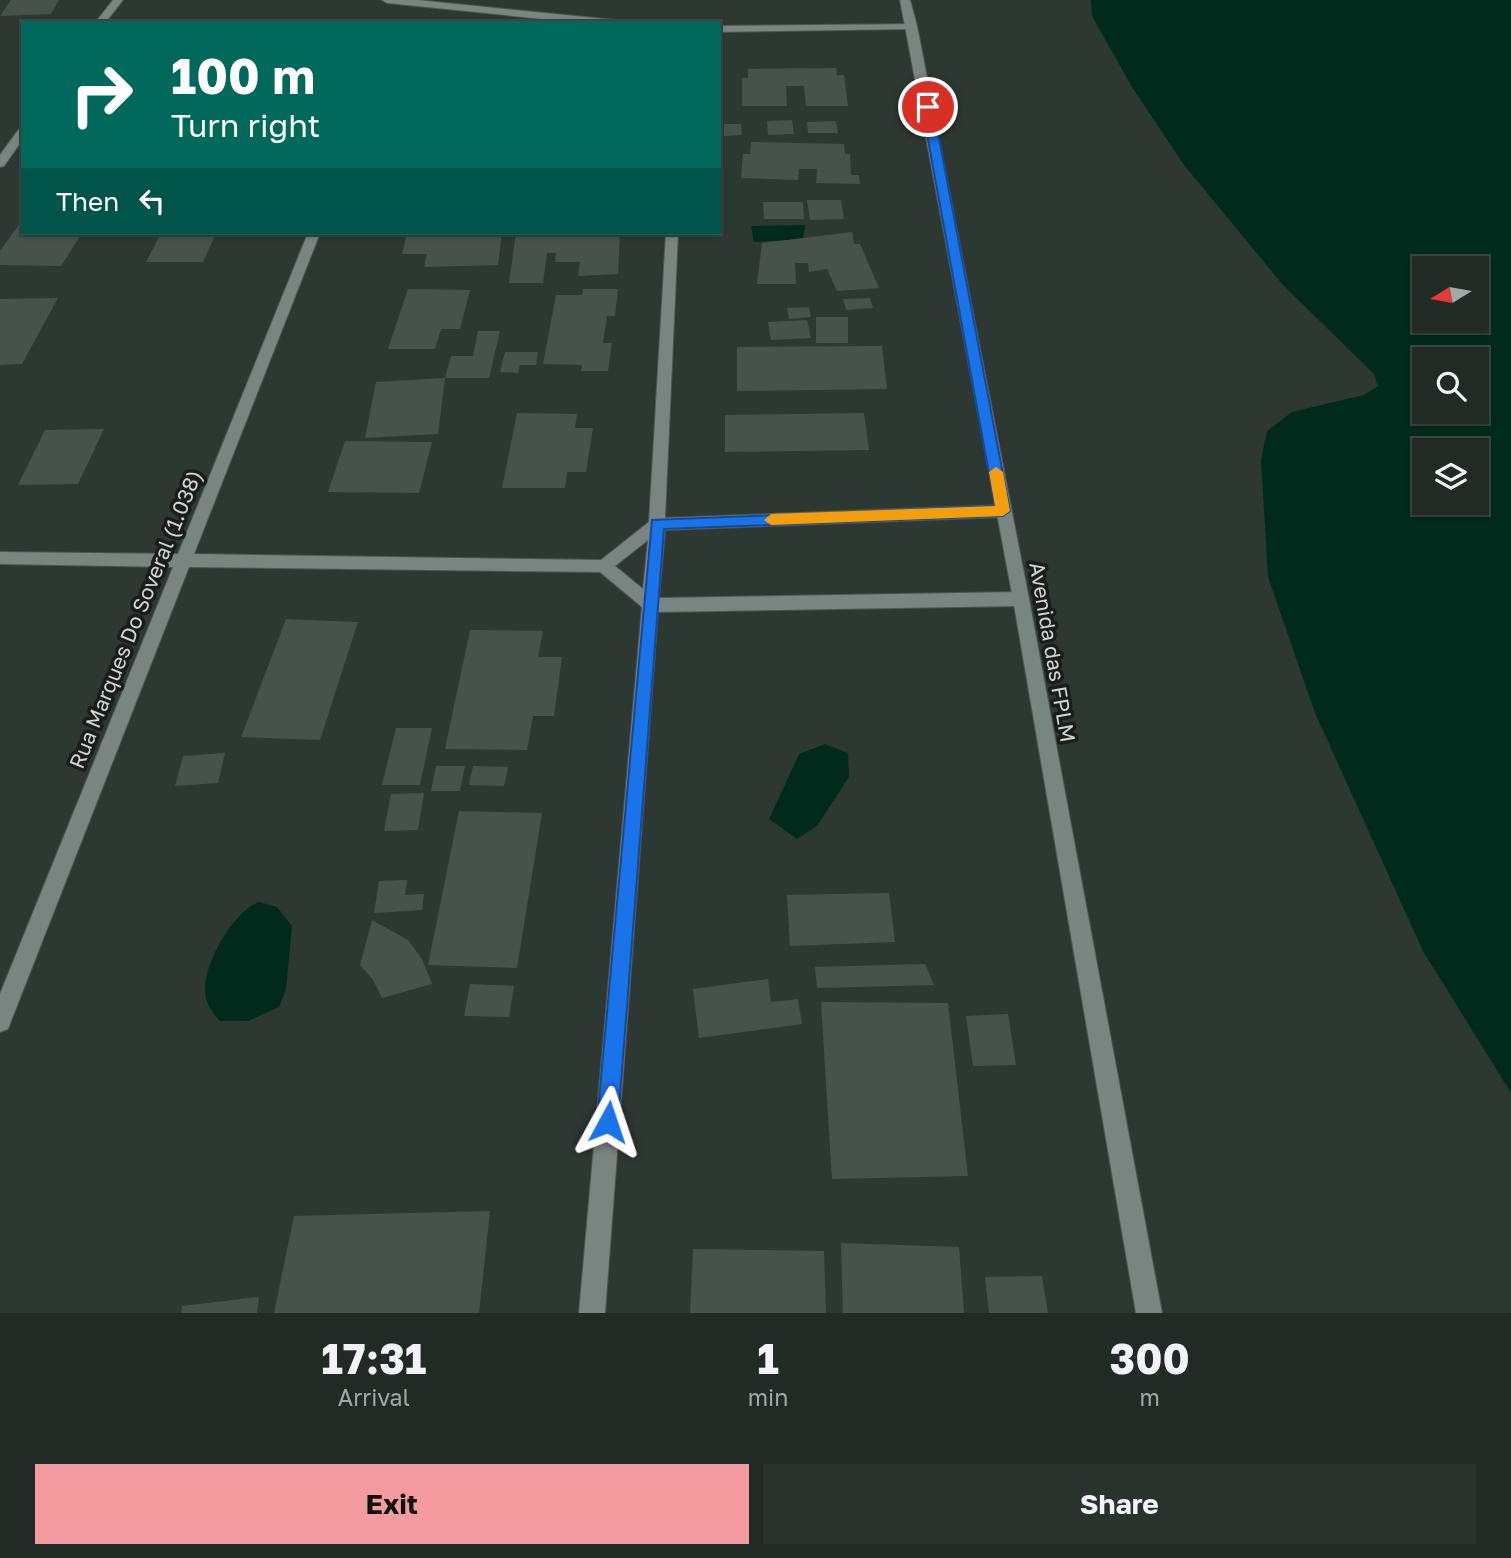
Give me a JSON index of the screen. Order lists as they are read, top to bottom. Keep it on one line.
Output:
{"streets":{"street":["Rua Marques Do Soveral (1.038)","Avenida das FPLM"]},"north":"left","page":{"turn":["100 m","Turn right"],"then":"Then","eta":["17:31","Arrival","1","min","300","m"],"buttons":["Exit","Share"]}}
